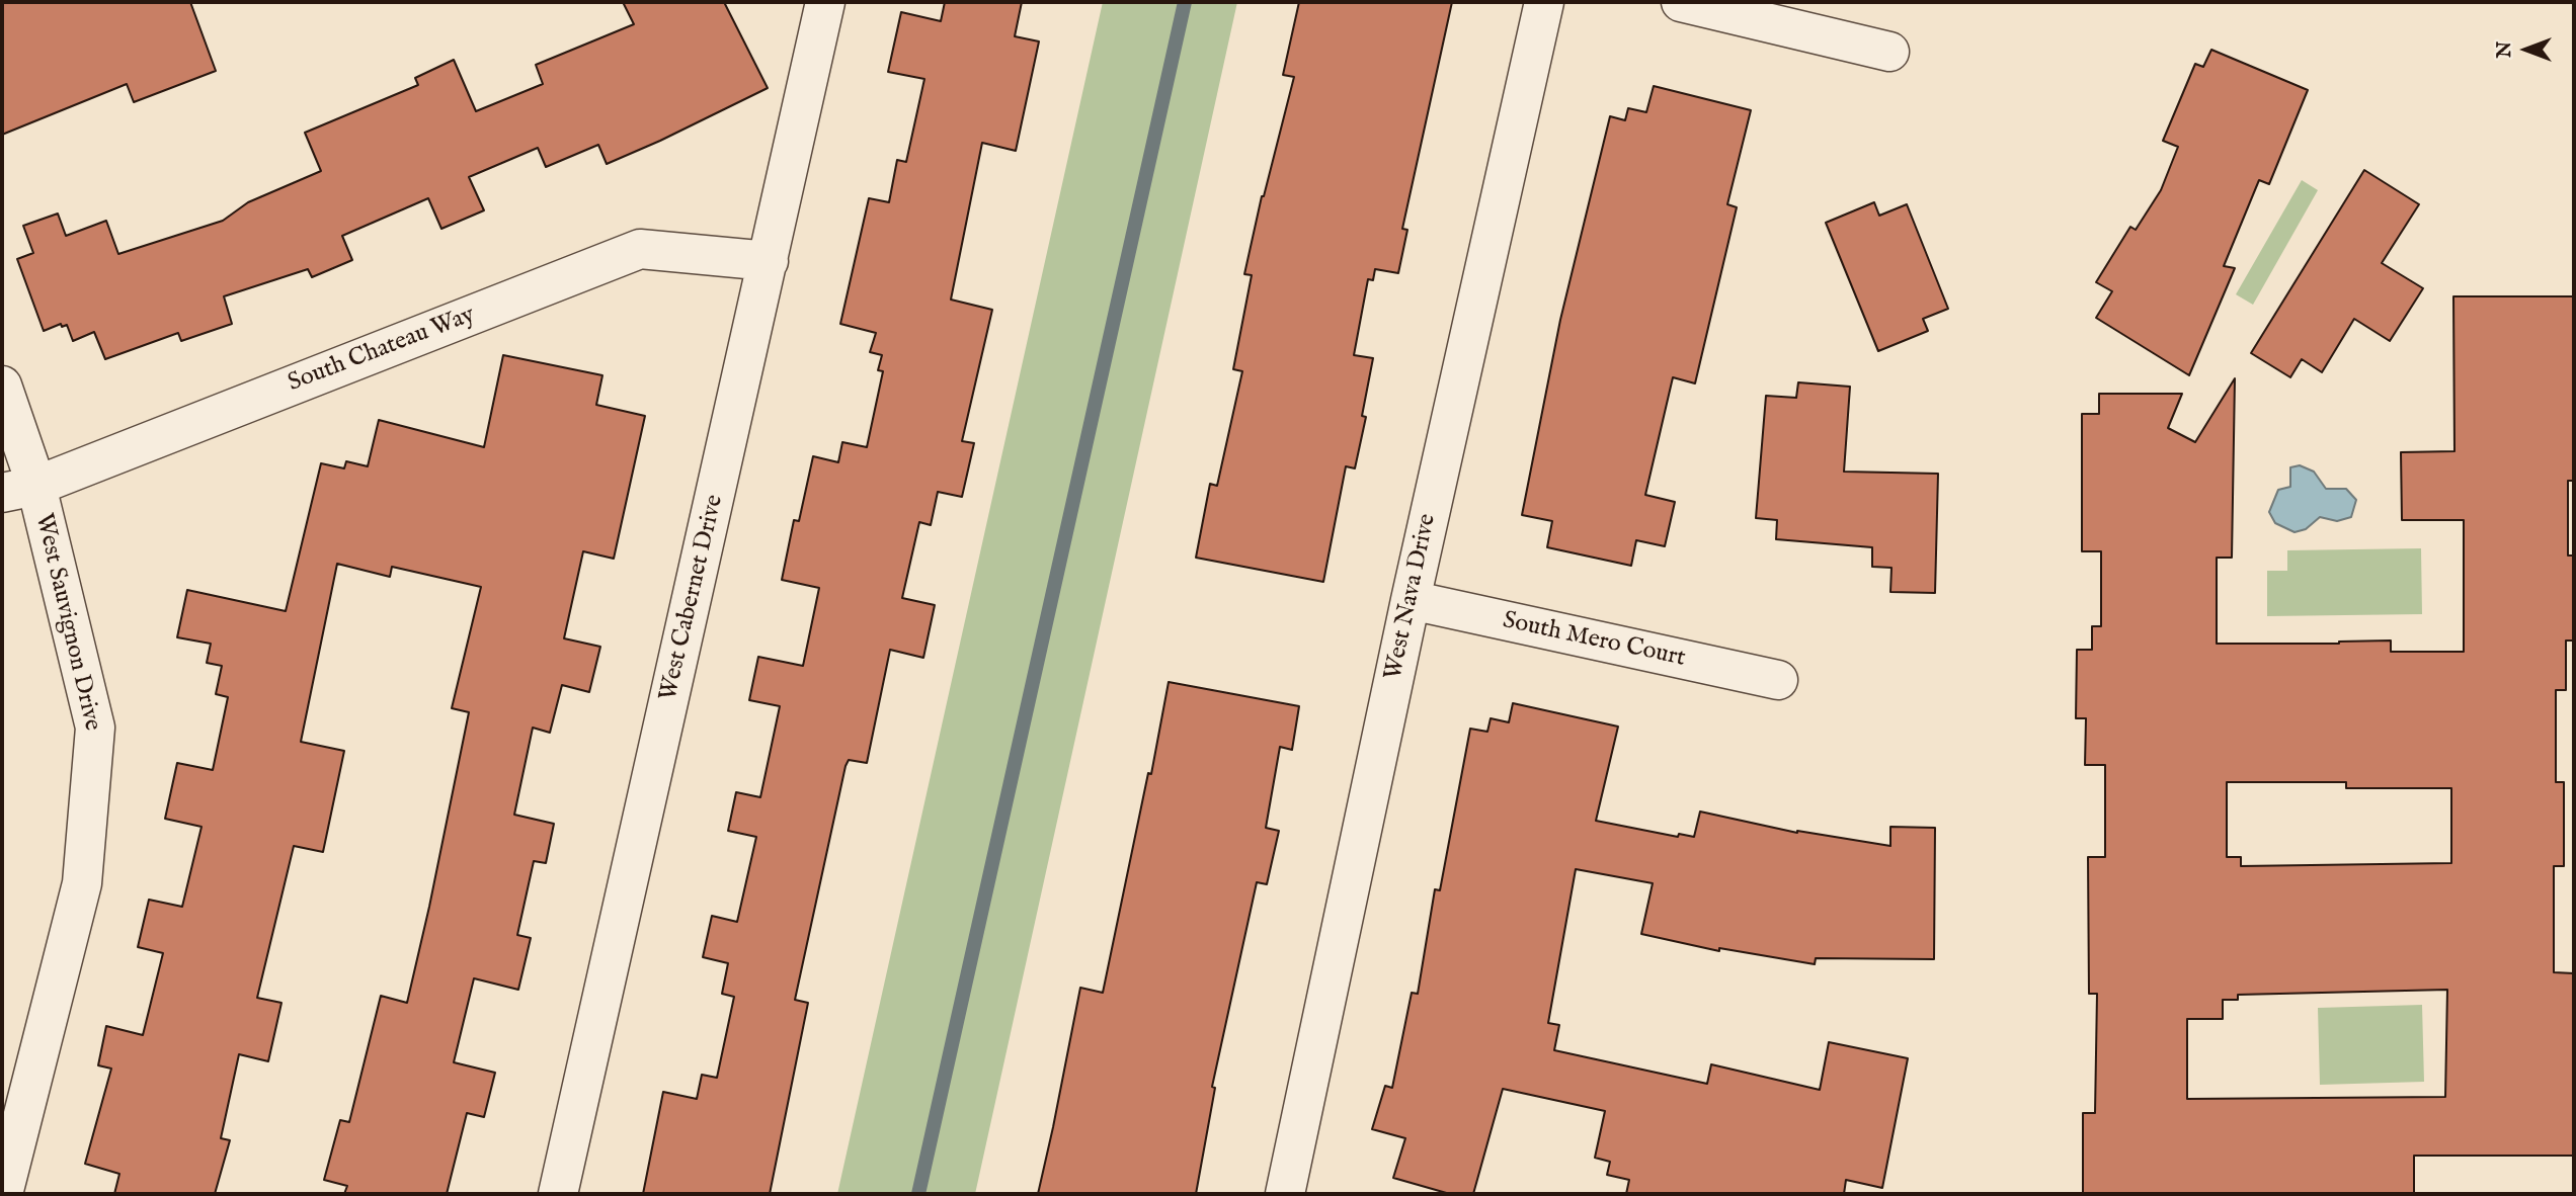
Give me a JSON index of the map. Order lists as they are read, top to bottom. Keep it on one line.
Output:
{"streets":{"street":["South Chateau Way","West Nava Drive","West Cabernet Drive","West Sauvignon Drive","South Mero Court"]},"crossings":[["South Chateau Way","West Cabernet Drive"],["South Chateau Way","West Sauvignon Drive"],["West Nava Drive","South Mero Court"]],"north":"left"}
